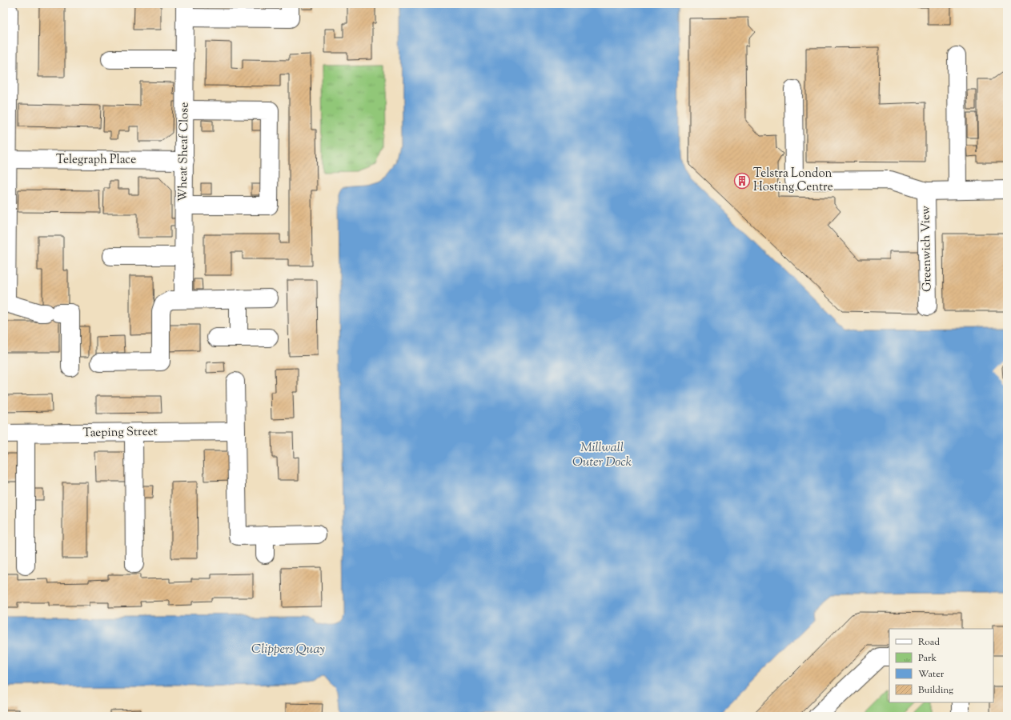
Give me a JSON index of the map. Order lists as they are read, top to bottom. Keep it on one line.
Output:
{"streets":{"street":["Wheat Sheaf Close","Telegraph Place","Greenwich View","Taeping Street"]},"crossings":[["Wheat Sheaf Close","Telegraph Place"]],"water":["Millwall Outer Dock","Clippers Quay"],"places":{"building":["Telstra London Hosting Centre"]},"legend":["Road","Park","Water","Building"]}
